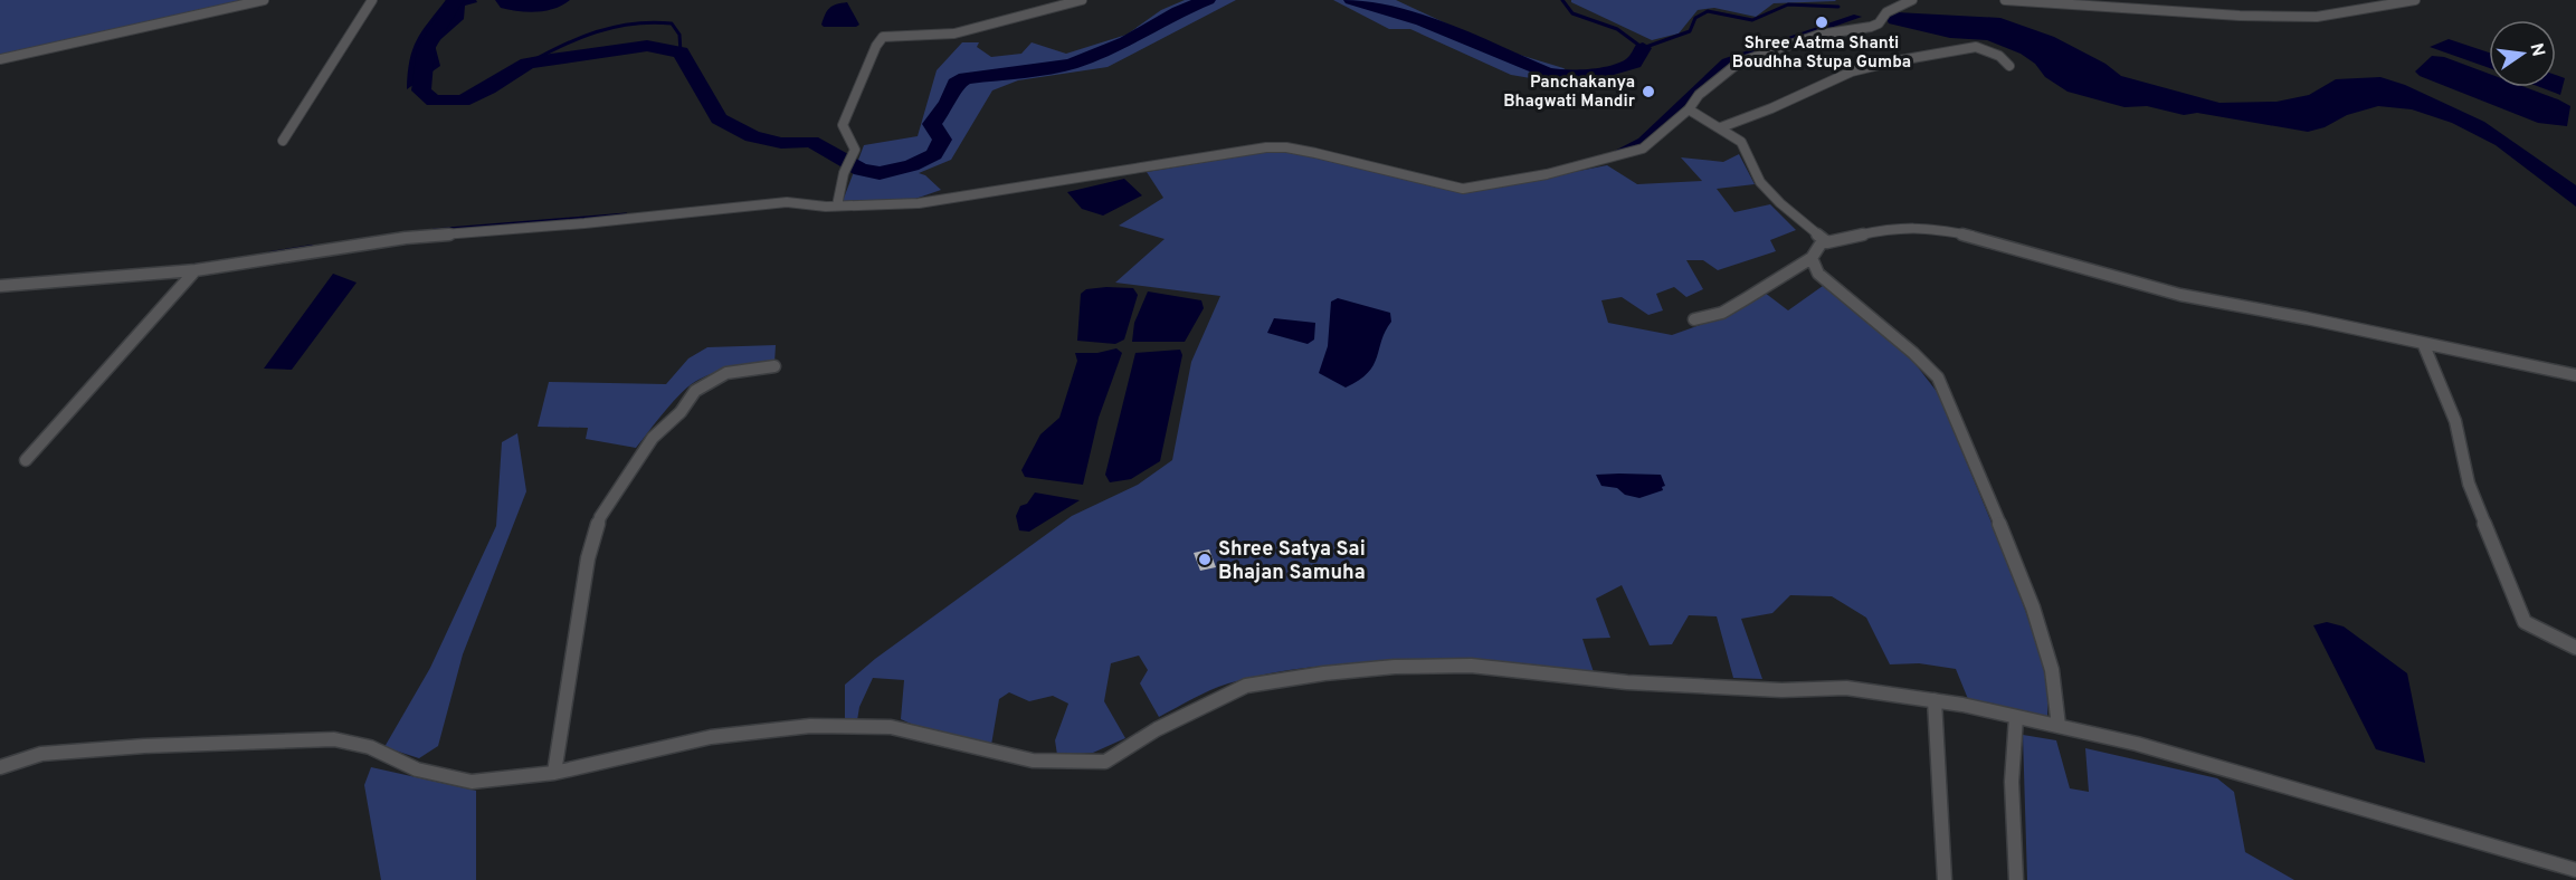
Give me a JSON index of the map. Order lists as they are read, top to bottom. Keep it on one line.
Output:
{"places":["Shree Aatma Shanti Boudhha Stupa Gumba","Panchakanya Bhagwati Mandir","Shree Satya Sai Bhajan Samuha"],"north":"right"}
